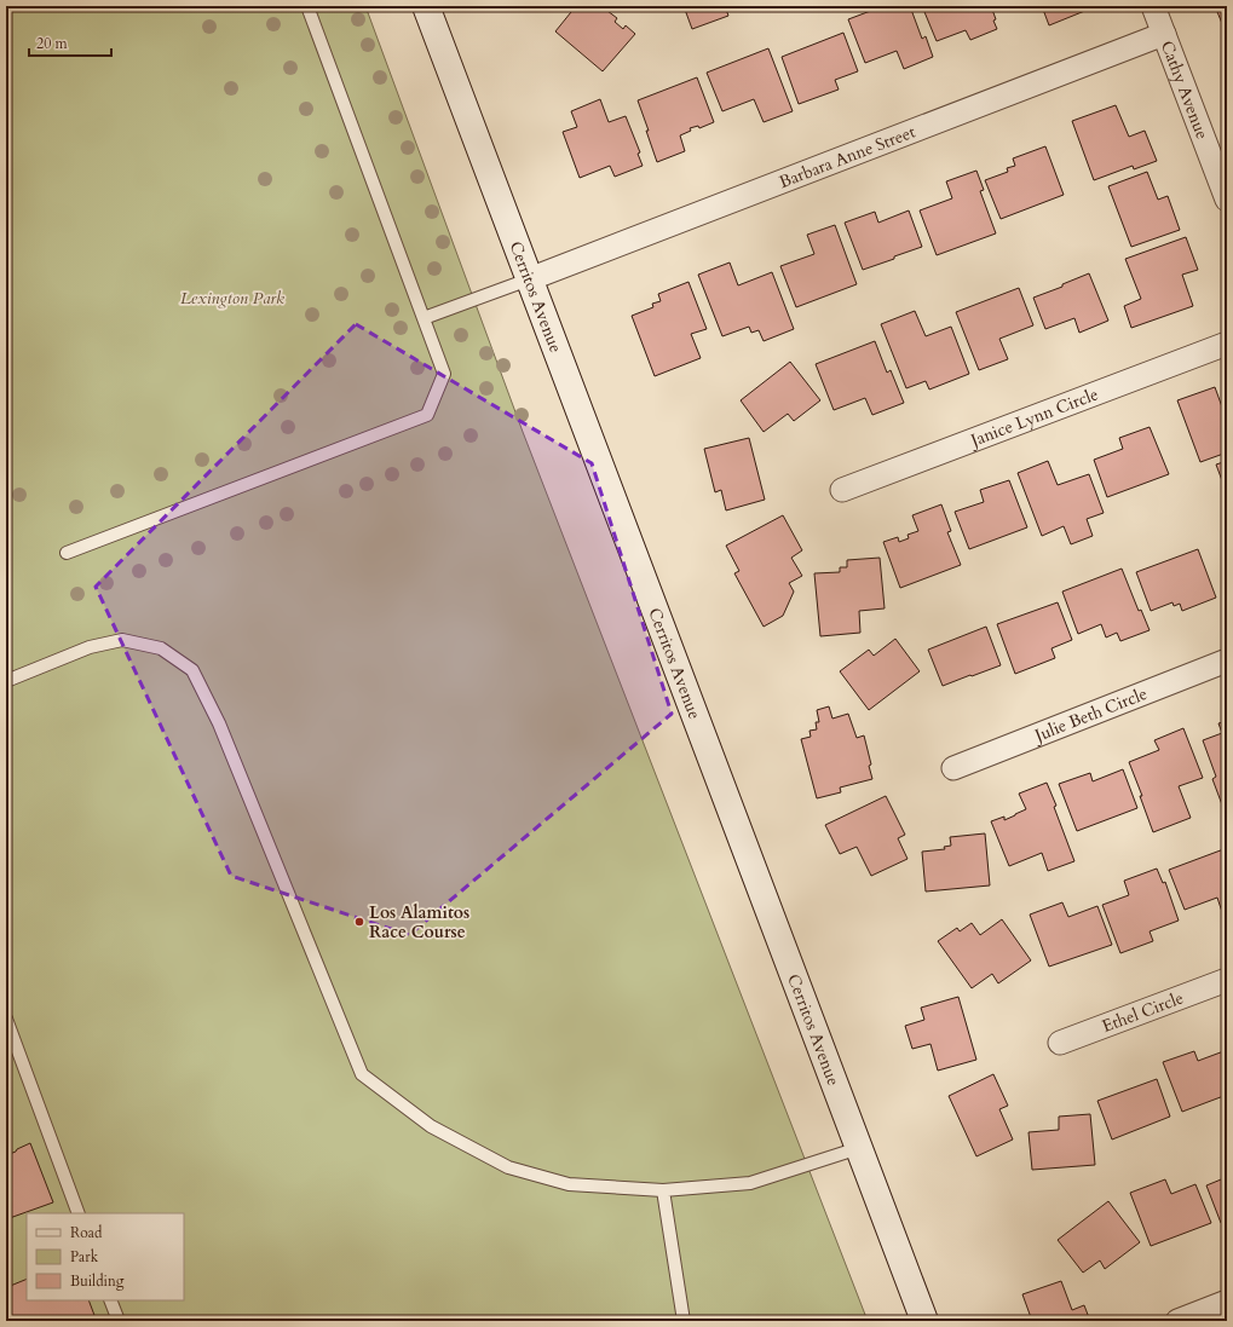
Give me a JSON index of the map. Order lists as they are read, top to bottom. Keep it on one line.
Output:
{"streets":{"main road":["Cerritos Avenue"],"street":["Cathy Avenue","Barbara Anne Street","Janice Lynn Circle","Julie Beth Circle","Ethel Circle"]},"crossings":[["Cathy Avenue","Barbara Anne Street"],["Barbara Anne Street","Cerritos Avenue"]],"parks":["Lexington Park"],"places":["Los Alamitos Race Course"],"legend":["Road","Park","Building"],"scale_bar":"20 m"}
